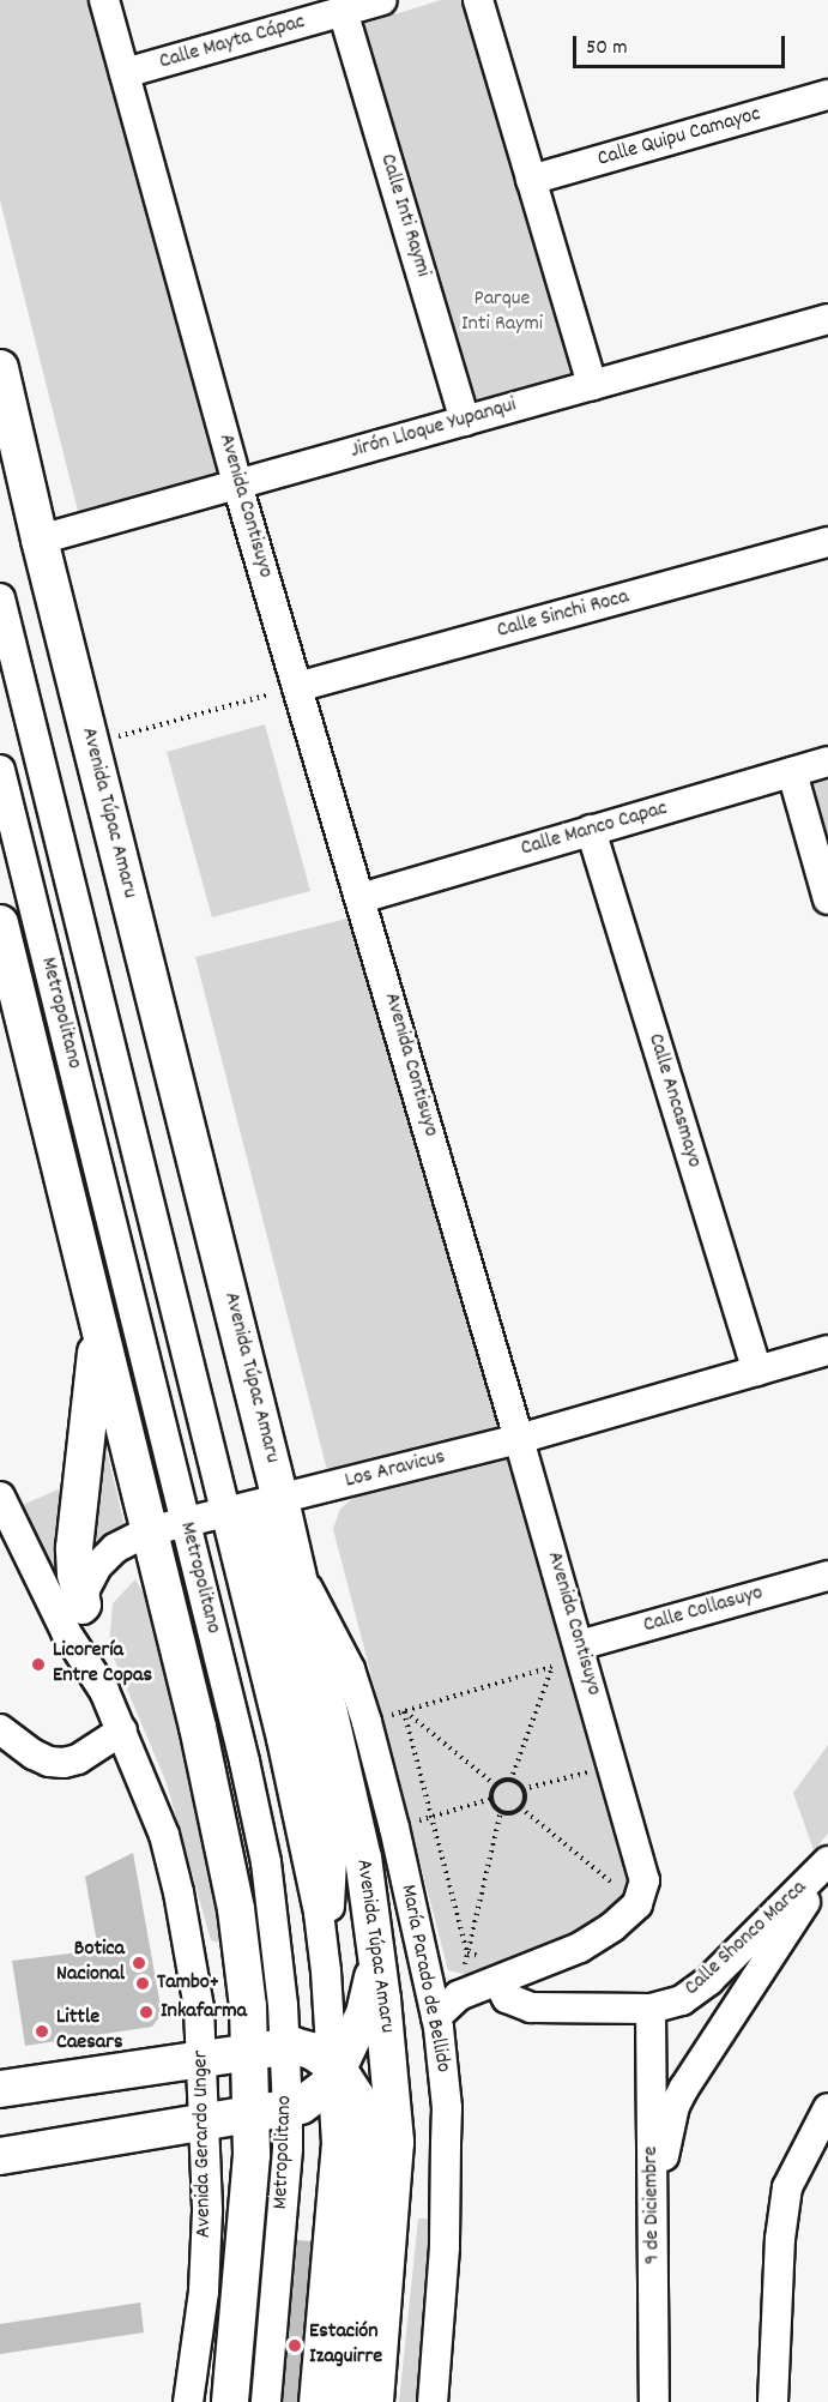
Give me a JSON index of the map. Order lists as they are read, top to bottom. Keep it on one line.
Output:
{"streets":{"main road":["Avenida Túpac Amaru"],"street":["Calle Mayta Cápac","Calle Quipu Camayoc","Calle Inti Raymi","Jirón Lloque Yupanqui","Avenida Contisuyo","Calle Sinchi Roca","Calle Manco Capac","Metropolitano","Calle Ancasmayo","Los Aravicus","Calle Collasuyo","Calle Shonco Marca","María Parado de Bellido","Avenida Gerardo Unger","9 de Diciembre"]},"crossings":[["Calle Mayta Cápac","Calle Inti Raymi"],["Calle Mayta Cápac","Avenida Contisuyo"],["Calle Inti Raymi","Jirón Lloque Yupanqui"],["Jirón Lloque Yupanqui","Avenida Contisuyo"],["Jirón Lloque Yupanqui","Avenida Túpac Amaru"],["Avenida Contisuyo","Calle Sinchi Roca"],["Avenida Contisuyo","Calle Manco Capac"],["Avenida Contisuyo","Los Aravicus"],["Avenida Contisuyo","Calle Collasuyo"],["Avenida Túpac Amaru","Metropolitano"],["Avenida Túpac Amaru","Los Aravicus"],["Avenida Túpac Amaru","María Parado de Bellido"],["Calle Manco Capac","Calle Ancasmayo"],["Metropolitano","Los Aravicus"],["Calle Ancasmayo","Los Aravicus"],["Los Aravicus","Avenida Gerardo Unger"],["Calle Shonco Marca","9 de Diciembre"]],"parks":["Parque Inti Raymi"],"places":["Licorería Entre Copas","Botica Nacional","Tambo+","Inkafarma","Little Caesars","Estación Izaguirre"],"scale_bar":"50 m"}
